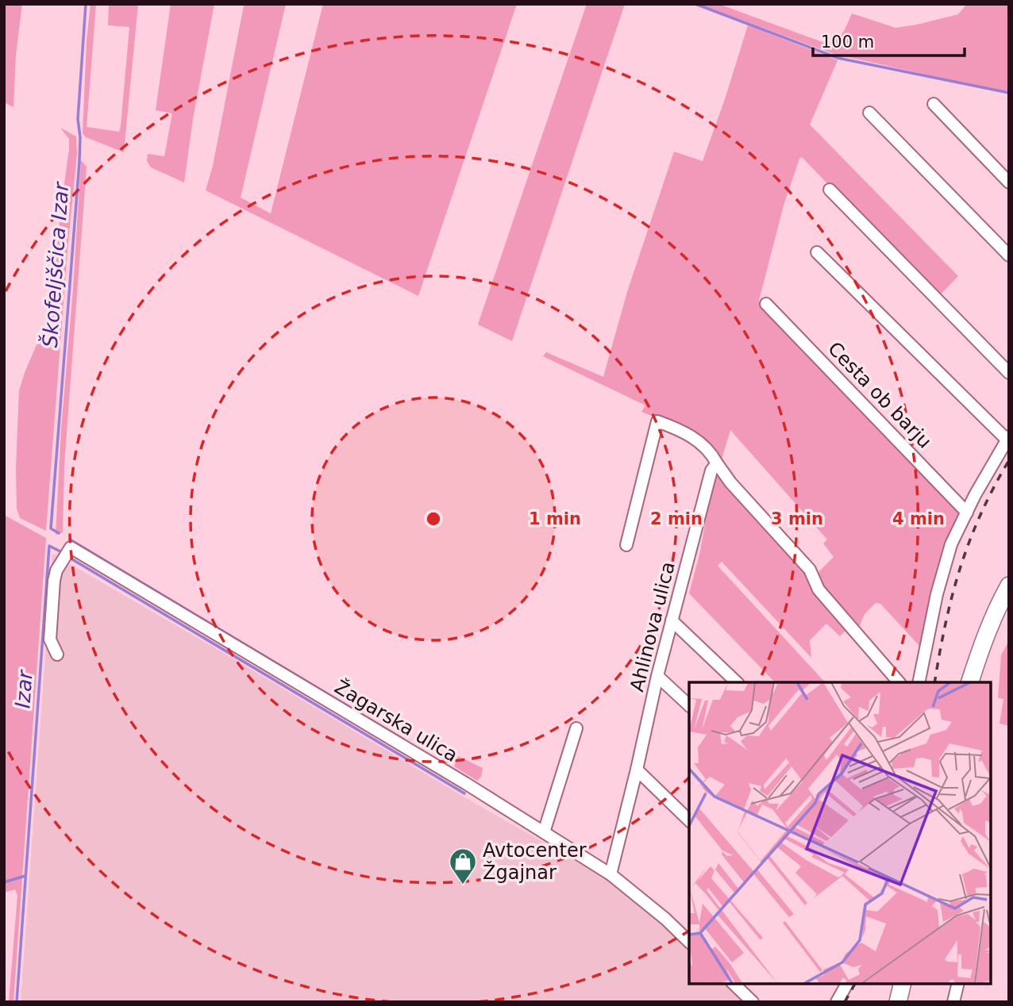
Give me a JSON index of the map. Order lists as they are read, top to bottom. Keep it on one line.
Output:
{"streets":{"street":["Cesta ob barju","Ahlinova ulica","Žagarska ulica"]},"crossings":[["Ahlinova ulica","Žagarska ulica"]],"water":["Škofeljščica Izar","Izar"],"places":{"shop":["Avtocenter Žgajnar"]},"scale_bar":"100 m","rings":["1 min","2 min","3 min","4 min"]}
